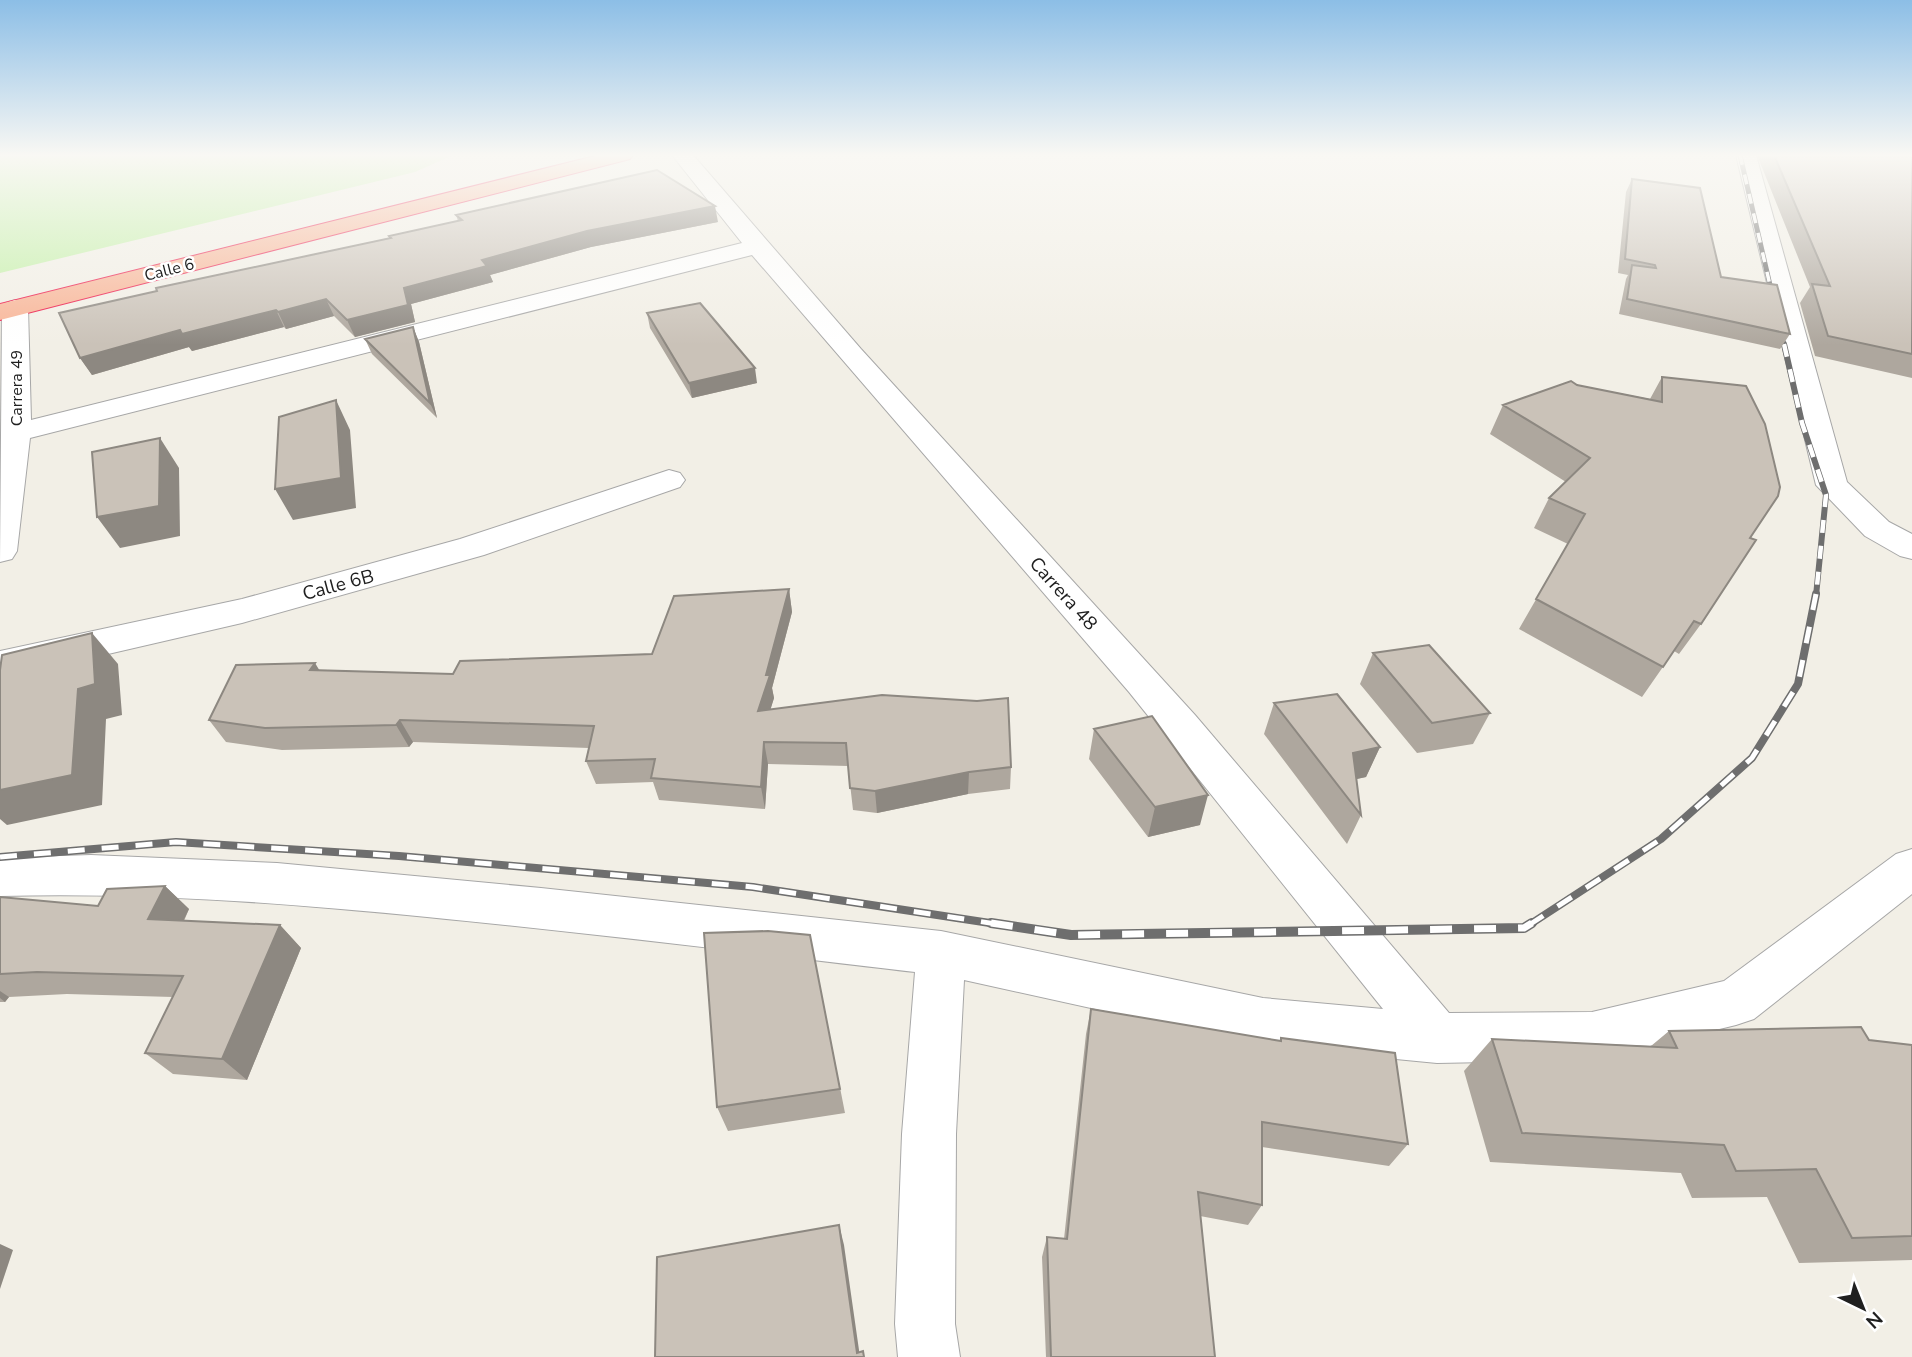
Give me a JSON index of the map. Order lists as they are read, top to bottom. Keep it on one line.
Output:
{"streets":{"highway":["Calle 6"],"street":["Carrera 49","Calle 6B","Carrera 48"]},"crossings":[["Calle 6","Carrera 49"]],"north":"bottom right"}
